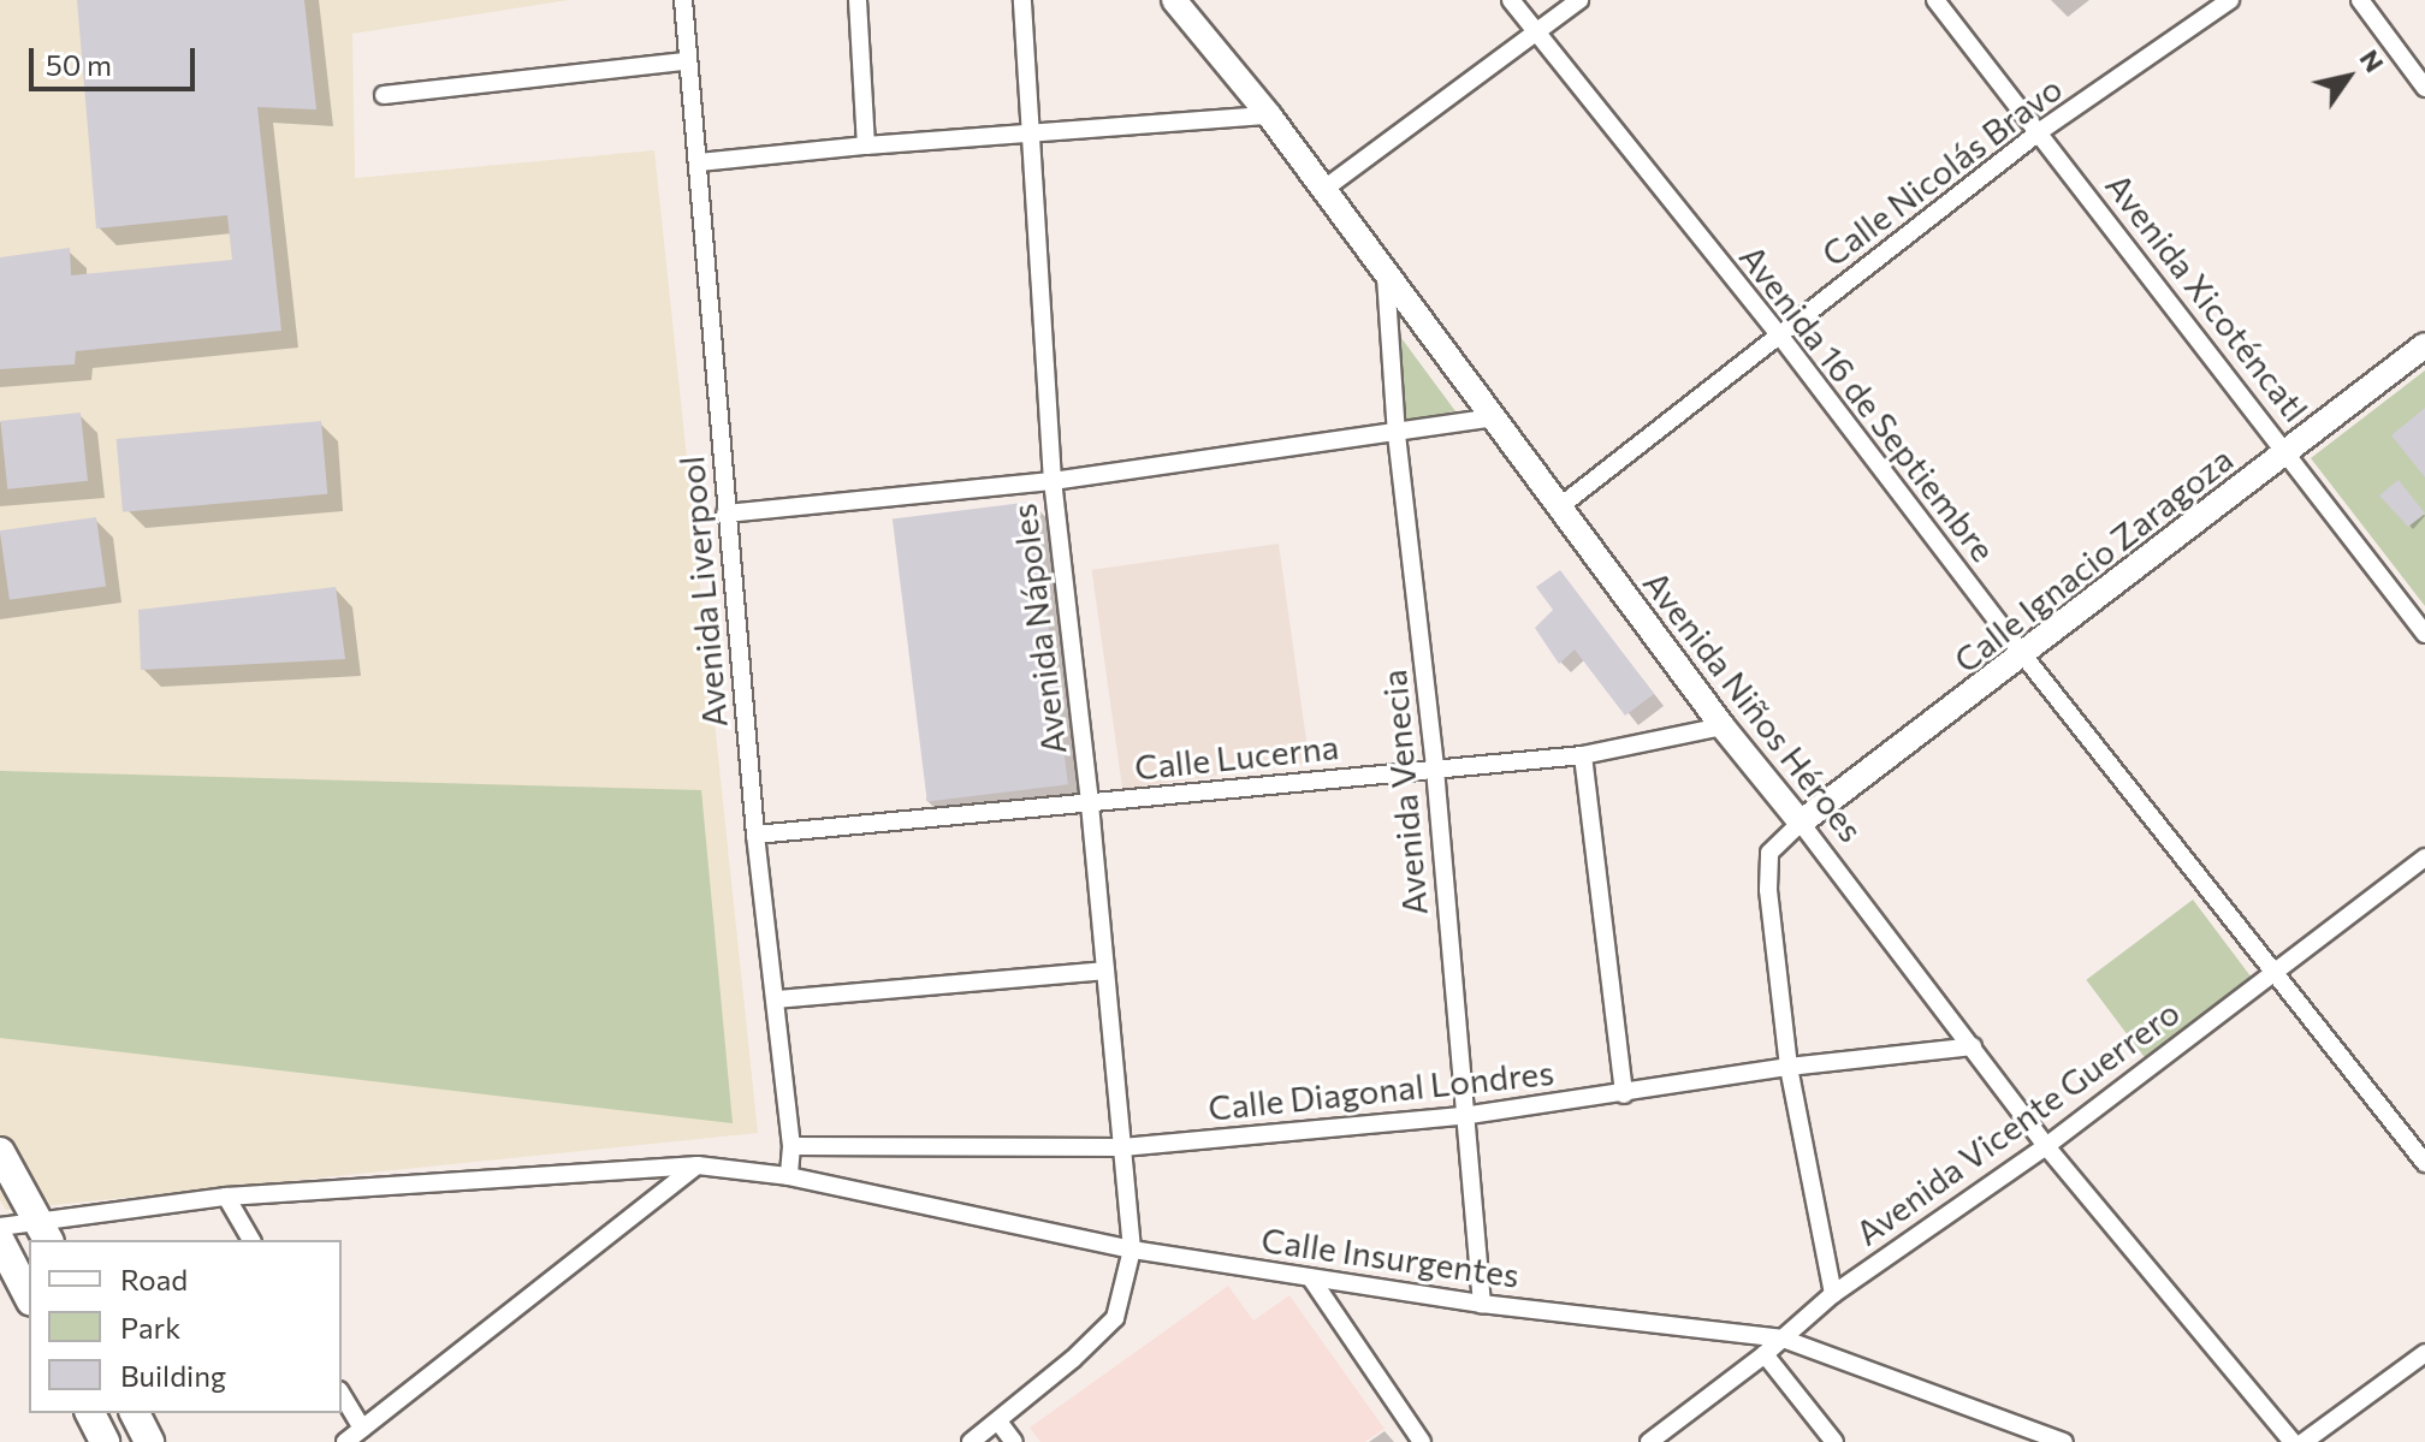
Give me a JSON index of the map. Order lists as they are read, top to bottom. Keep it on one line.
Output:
{"streets":{"street":["Calle Nicolás Bravo","Avenida Xicoténcatl","Avenida 16 de Septiembre","Calle Ignacio Zaragoza","Avenida Liverpool","Avenida Nápoles","Avenida Niños Héroes","Calle Lucerna","Avenida Venecia","Calle Diagonal Londres","Avenida Vicente Guerrero","Calle Insurgentes"]},"crossings":[["Calle Nicolás Bravo","Avenida Xicoténcatl"],["Calle Nicolás Bravo","Avenida 16 de Septiembre"],["Calle Nicolás Bravo","Avenida Niños Héroes"],["Avenida Xicoténcatl","Calle Ignacio Zaragoza"],["Avenida 16 de Septiembre","Calle Ignacio Zaragoza"],["Avenida 16 de Septiembre","Avenida Vicente Guerrero"],["Calle Ignacio Zaragoza","Avenida Niños Héroes"],["Avenida Liverpool","Calle Lucerna"],["Avenida Liverpool","Calle Diagonal Londres"],["Avenida Liverpool","Calle Insurgentes"],["Avenida Nápoles","Calle Lucerna"],["Avenida Nápoles","Calle Diagonal Londres"],["Avenida Nápoles","Calle Insurgentes"],["Avenida Niños Héroes","Calle Lucerna"],["Avenida Niños Héroes","Avenida Venecia"],["Avenida Niños Héroes","Calle Diagonal Londres"],["Avenida Niños Héroes","Avenida Vicente Guerrero"],["Calle Lucerna","Avenida Venecia"],["Avenida Venecia","Calle Diagonal Londres"],["Avenida Venecia","Calle Insurgentes"],["Avenida Vicente Guerrero","Calle Insurgentes"]],"legend":["Road","Park","Building"],"scale_bar":"50 m","north":"top right"}
